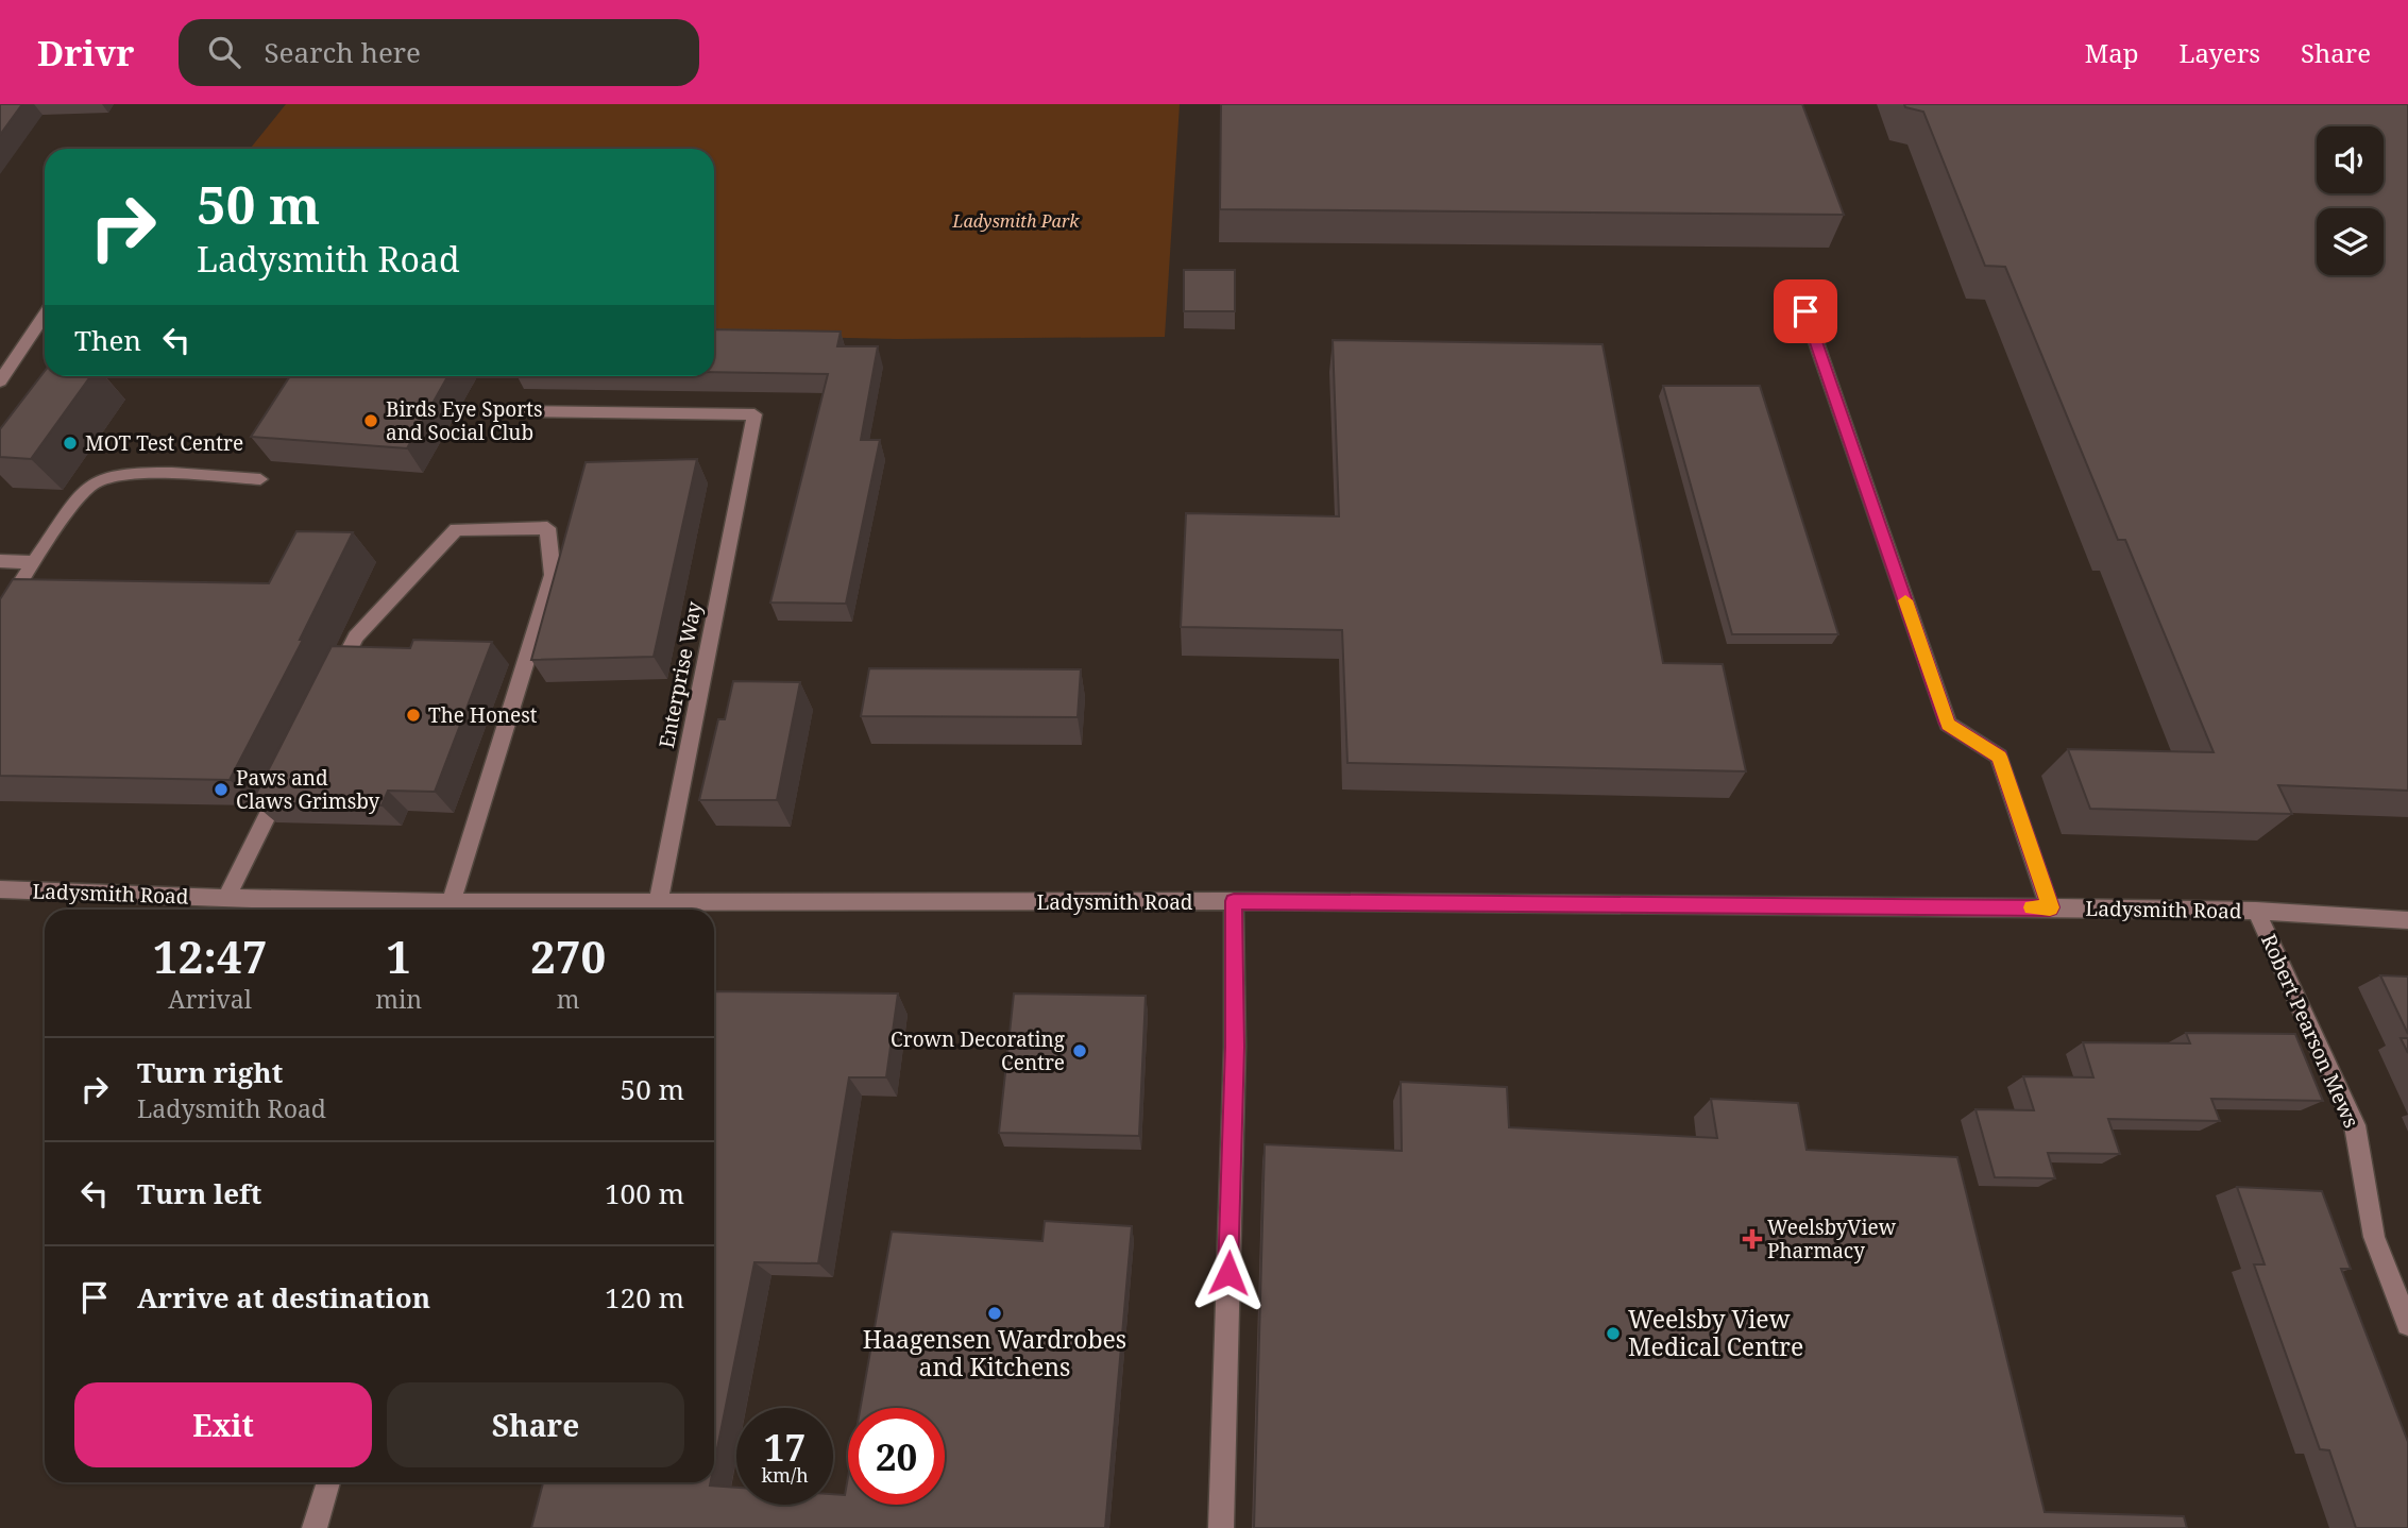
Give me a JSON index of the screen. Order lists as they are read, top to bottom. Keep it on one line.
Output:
{"streets":{"street":["Enterprise Way","Ladysmith Road","Robert Pearson Mews"]},"crossings":[["Enterprise Way","Ladysmith Road"],["Ladysmith Road","Robert Pearson Mews"]],"parks":["Ladysmith Park"],"places":{"other":["Birds Eye Sports and Social Club","MOT Test Centre","The Honest","Paws and Claws Grimsby","Crown Decorating Centre","Haagensen Wardrobes and Kitchens","Weelsby View Medical Centre"],"health":["WeelsbyView Pharmacy"]},"page":{"header":"Drivr","search":"Search here","nav":["Map","Layers","Share"],"turn":["50 m","Ladysmith Road"],"then":"Then","eta":["12:47","Arrival","1","min","270","m"],"list":[{"name":"Turn right","note":"Ladysmith Road","value":"50 m"},{"name":"Turn left","value":"100 m"},{"name":"Arrive at destination","value":"120 m"}],"buttons":["Exit","Share"],"speed":"17 km/h","limit":"20"}}
